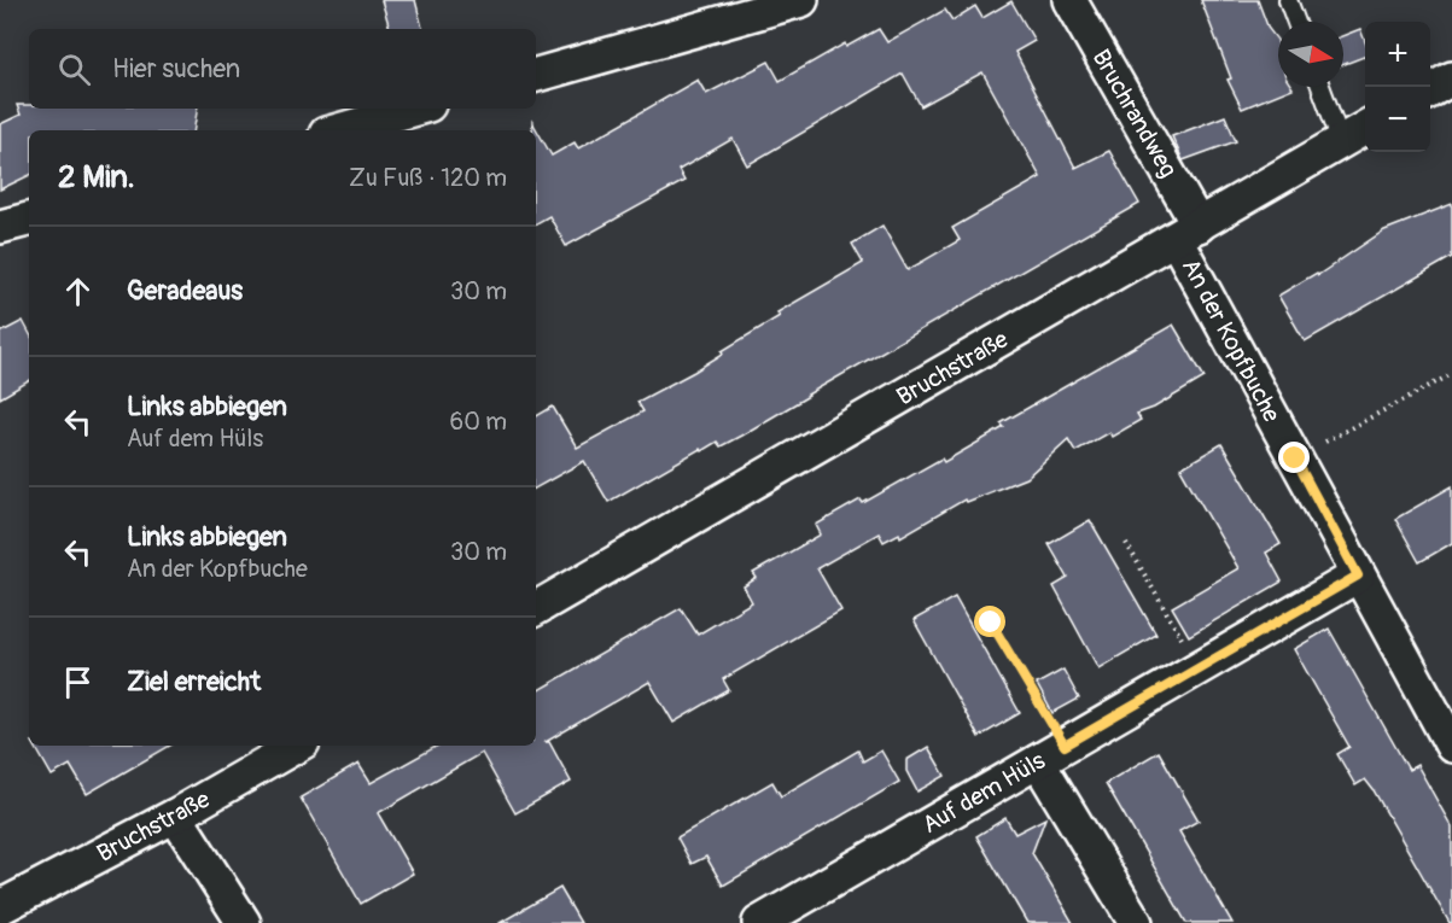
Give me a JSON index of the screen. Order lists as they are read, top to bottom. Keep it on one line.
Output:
{"streets":{"street":["Bruchrandweg","An der Kopfbuche","Bruchstraße","Auf dem Hüls"]},"crossings":[["Bruchrandweg","An der Kopfbuche"],["Bruchrandweg","Bruchstraße"],["An der Kopfbuche","Bruchstraße"],["An der Kopfbuche","Auf dem Hüls"]],"north":"right","page":{"map_buttons":["+","−"],"search":"Hier suchen","heading":["2 Min.","Zu Fuß · 120 m"],"list":[["Geradeaus","30 m"],["Links abbiegen","Auf dem Hüls","60 m"],["Links abbiegen","An der Kopfbuche","30 m"],"Ziel erreicht"]}}
